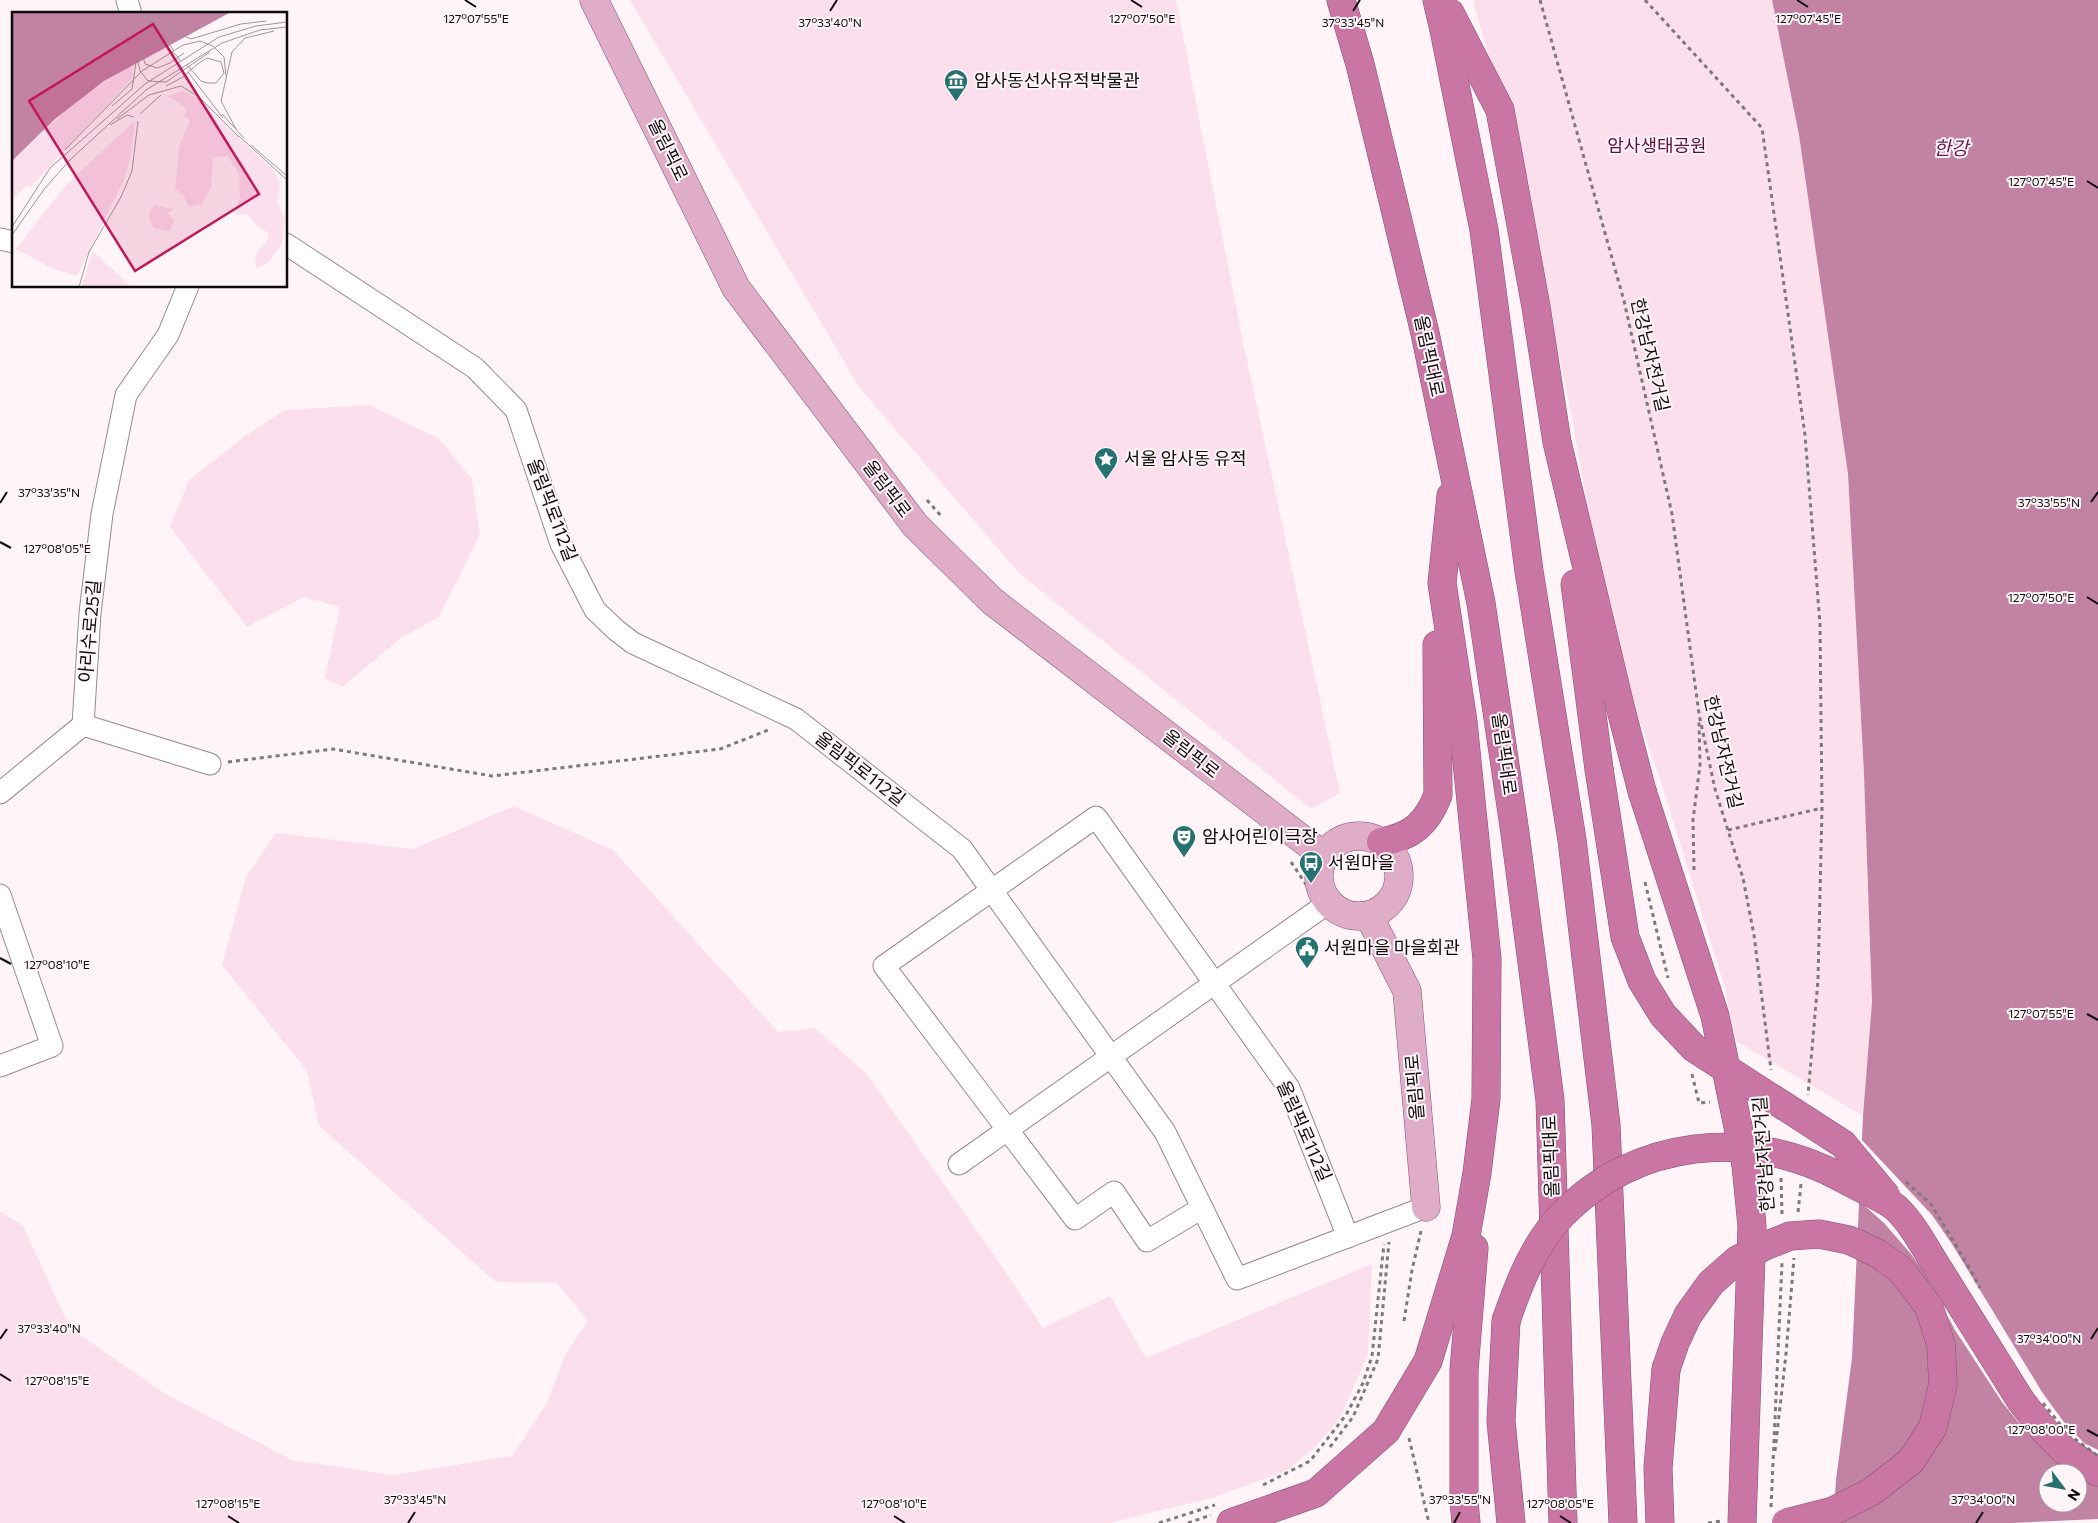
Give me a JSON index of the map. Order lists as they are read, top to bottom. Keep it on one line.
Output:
{"streets":{"highway":["올림픽대로"],"main road":["올림픽로"],"street":["올림픽로112길","아리수로25길"],"path":["한강남자전거길"]},"crossings":[["올림픽로","올림픽로112길"]],"water":["한강"],"parks":["암사생태공원"],"places":{"museum":["암사동선사유적박물관"],"place":["서울 암사동 유적"],"theatre":["암사어린이극장"],"bus stop":["서원마을"],"public building":["서원마을 마을회관"]},"north":"bottom right","coordinates":["127°07'55\"E","127°07'45\"E","127°07'50\"E","37°33'40\"N","37°33'45\"N","37°33'35\"N","37°33'55\"N","127°08'05\"E","127°08'10\"E","37°34'00\"N","127°08'15\"E","127°08'00\"E"]}
